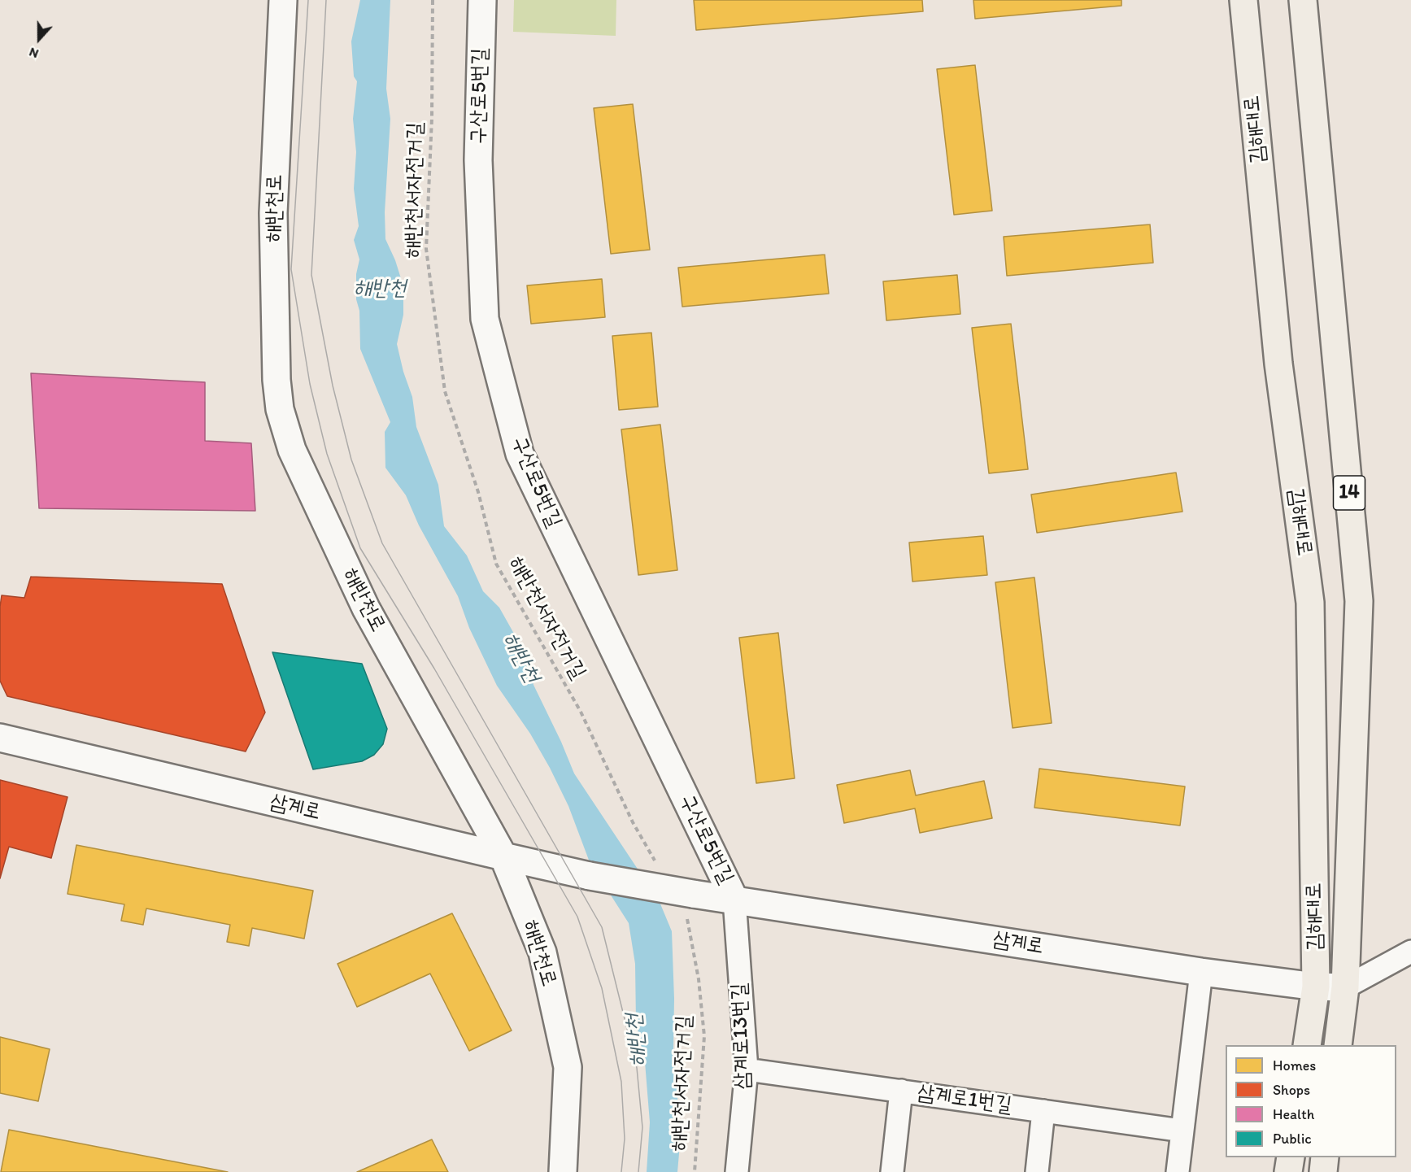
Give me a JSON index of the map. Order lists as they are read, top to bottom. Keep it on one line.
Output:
{"streets":{"main road":["김해대로","14"],"street":["구산로5번길","해반천로","삼계로","삼계로13번길","삼계로1번길"],"path":["해반천서자전거길"]},"crossings":[["구산로5번길","삼계로"],["구산로5번길","삼계로13번길"],["김해대로","삼계로"],["해반천서자전거길","삼계로"],["해반천로","삼계로"],["삼계로","삼계로13번길"],["삼계로13번길","삼계로1번길"]],"water":["해반천"],"legend":["Homes","Shops","Health","Public"],"north":"bottom"}
